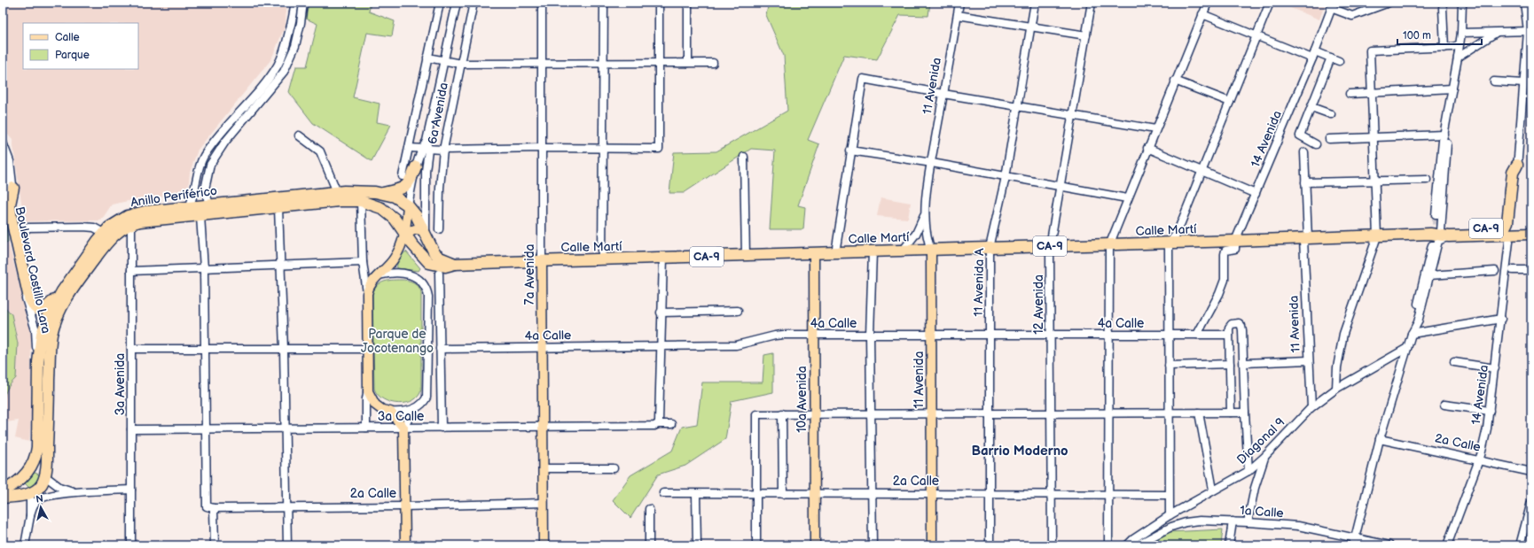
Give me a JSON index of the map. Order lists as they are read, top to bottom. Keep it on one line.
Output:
{"streets":{"highway":["Anillo Periférico","CA-9","Calle Martí"],"main road":["11 Avenida","7a Avenida","10a Avenida"],"street":["6a Avenida","14 Avenida","Boulevard Castillo Lara","11 Avenida A","12 Avenida","4a Calle","3a Avenida","3a Calle","Diagonal 9","2a Calle","1a Calle"]},"crossings":[["11 Avenida","CA-9"],["11 Avenida","Calle Martí"],["11 Avenida","4a Calle"],["11 Avenida","Diagonal 9"],["11 Avenida","2a Calle"],["14 Avenida","Calle Martí"],["14 Avenida","4a Calle"],["14 Avenida","2a Calle"],["Anillo Periférico","Calle Martí"],["Anillo Periférico","Boulevard Castillo Lara"],["Anillo Periférico","3a Avenida"],["CA-9","Calle Martí"],["Calle Martí","7a Avenida"],["Calle Martí","11 Avenida A"],["Calle Martí","12 Avenida"],["Calle Martí","10a Avenida"],["7a Avenida","4a Calle"],["7a Avenida","3a Calle"],["7a Avenida","2a Calle"],["11 Avenida A","4a Calle"],["11 Avenida A","2a Calle"],["12 Avenida","4a Calle"],["12 Avenida","2a Calle"],["4a Calle","10a Avenida"],["3a Avenida","3a Calle"],["10a Avenida","2a Calle"],["3a Calle","2a Calle"]],"districts":["Barrio Moderno"],"parks":["Parque de Jocotenango"],"legend":["Calle","Parque"],"scale_bar":"100 m","north":"top"}
